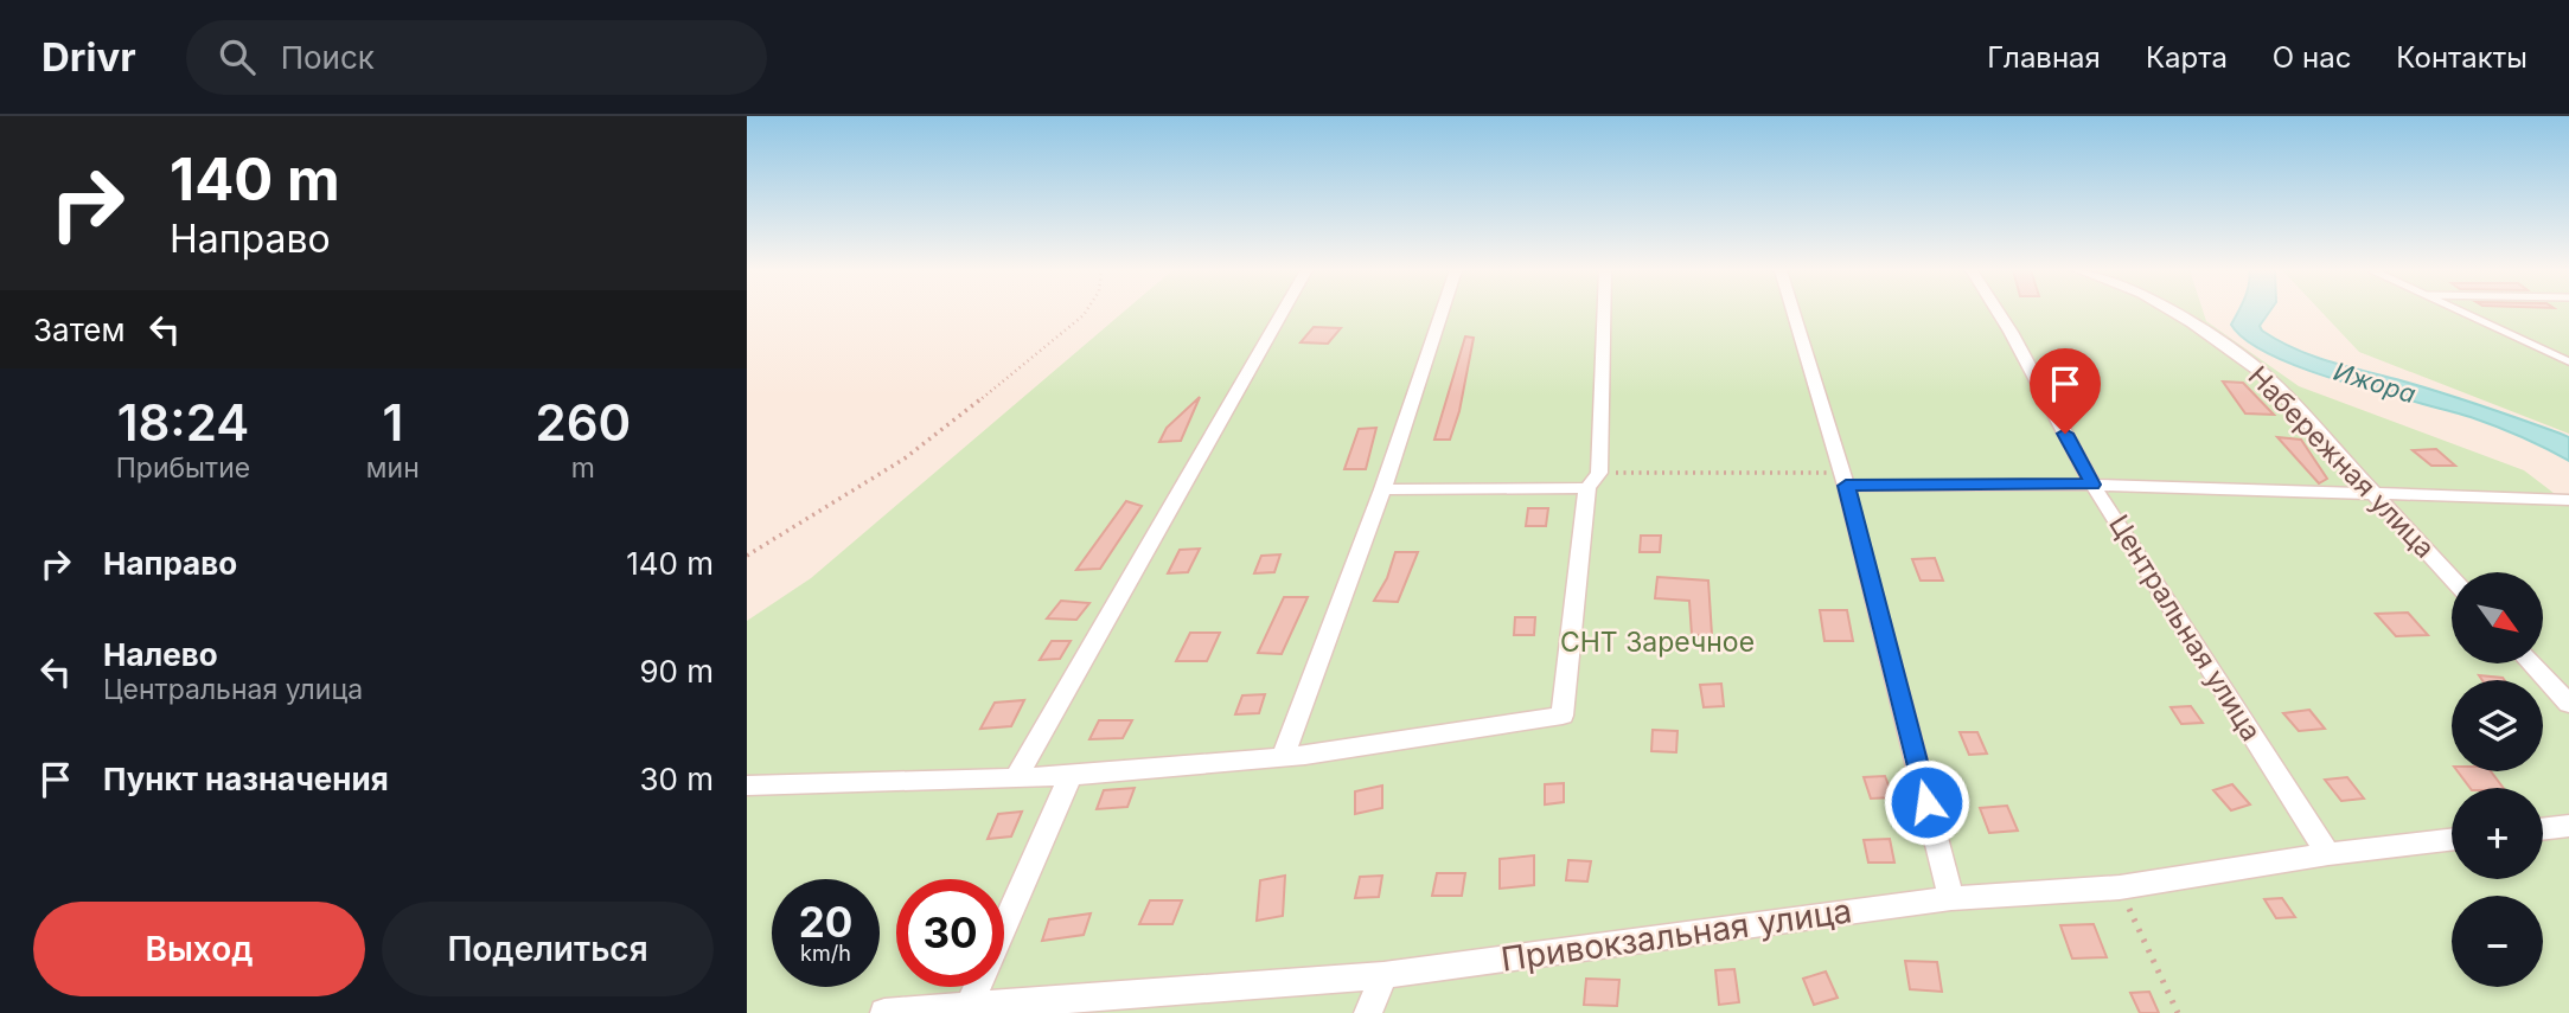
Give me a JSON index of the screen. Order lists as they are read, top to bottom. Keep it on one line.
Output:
{"streets":{"street":["Набережная улица","Центральная улица","Привокзальная улица"]},"crossings":[["Центральная улица","Привокзальная улица"]],"water":["Ижора"],"parks":["СНТ Заречное"],"north":"bottom right","page":{"header":"Drivr","search":"Поиск","nav":["Главная","Карта","О нас","Контакты"],"turn":["140 m","Направо"],"then":"Затем","eta":["18:24","Прибытие","1","мин","260","m"],"list":[{"name":"Направо","value":"140 m"},{"name":"Налево","note":"Центральная улица","value":"90 m"},{"name":"Пункт назначения","value":"30 m"}],"map_buttons":["+","−"],"speed":"20 km/h","limit":"30","buttons":["Выход","Поделиться"]}}
